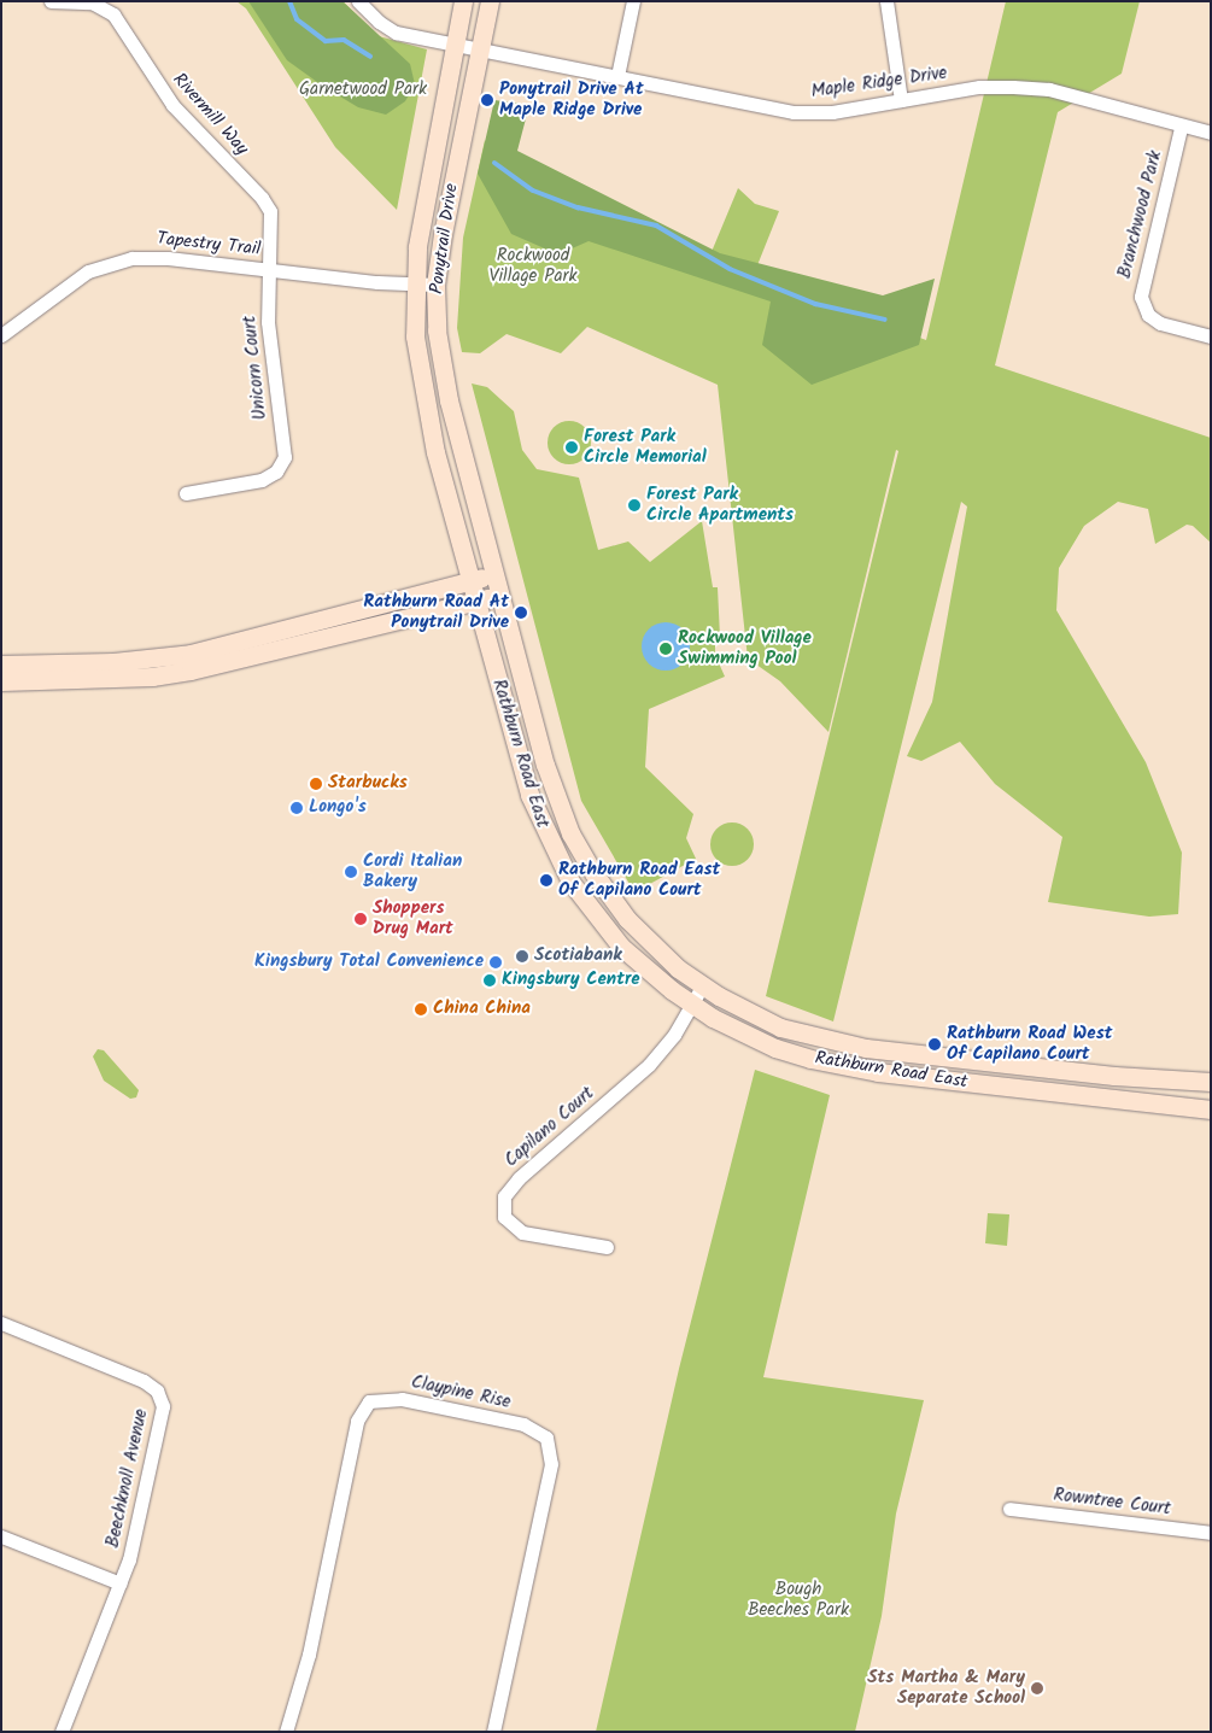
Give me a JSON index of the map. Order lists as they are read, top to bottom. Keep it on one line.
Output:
{"streets":{"street":["Maple Ridge Drive","Rivermill Way","Branchwood Park","Ponytrail Drive","Tapestry Trail","Unicorn Court","Rathburn Road East","Capilano Court","Claypine Rise","Beechknoll Avenue","Rowntree Court"]},"crossings":[["Maple Ridge Drive","Branchwood Park"],["Maple Ridge Drive","Ponytrail Drive"],["Rivermill Way","Tapestry Trail"],["Rivermill Way","Unicorn Court"],["Ponytrail Drive","Tapestry Trail"],["Ponytrail Drive","Rathburn Road East"],["Tapestry Trail","Unicorn Court"],["Rathburn Road East","Capilano Court"]],"parks":["Garnetwood Park","Rockwood Village Park","Bough Beeches Park"],"places":["Ponytrail Drive At Maple Ridge Drive","Forest Park Circle Memorial","Forest Park Circle Apartments","Rathburn Road At Ponytrail Drive","Rockwood Village Swimming Pool","Starbucks","Longo's","Cordi Italian Bakery","Rathburn Road East Of Capilano Court","Shoppers Drug Mart","Scotiabank","Kingsbury Total Convenience","Kingsbury Centre","China China","Rathburn Road West Of Capilano Court","Sts Martha & Mary Separate School"]}
